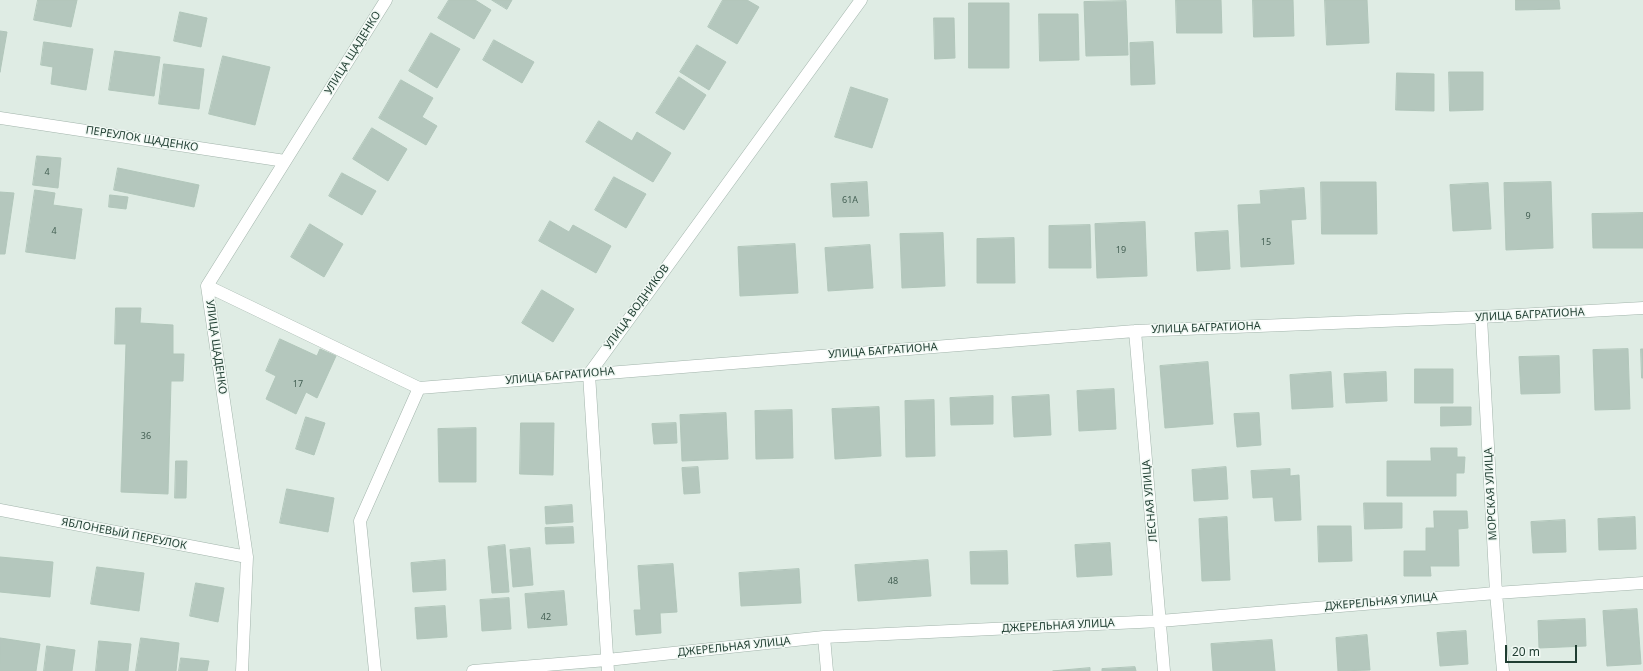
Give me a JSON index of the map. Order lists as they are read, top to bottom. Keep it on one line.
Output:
{"streets":{"street":["УЛИЦА ЩАДЕНКО","ПЕРЕУЛОК ЩАДЕНКО","УЛИЦА ВОДНИКОВ","УЛИЦА БАГРАТИОНА","МОРСКАЯ УЛИЦА","ЛЕСНАЯ УЛИЦА","ЯБЛОНЕВЫЙ ПЕРЕУЛОК","ДЖЕРЕЛЬНАЯ УЛИЦА"]},"crossings":[["УЛИЦА ЩАДЕНКО","ПЕРЕУЛОК ЩАДЕНКО"],["УЛИЦА ЩАДЕНКО","ЯБЛОНЕВЫЙ ПЕРЕУЛОК"],["УЛИЦА ВОДНИКОВ","УЛИЦА БАГРАТИОНА"],["УЛИЦА БАГРАТИОНА","МОРСКАЯ УЛИЦА"],["УЛИЦА БАГРАТИОНА","ЛЕСНАЯ УЛИЦА"],["МОРСКАЯ УЛИЦА","ДЖЕРЕЛЬНАЯ УЛИЦА"],["ЛЕСНАЯ УЛИЦА","ДЖЕРЕЛЬНАЯ УЛИЦА"]],"house_numbers":["4","61А","9","4","15","19","17","36","48","42"],"scale_bar":"20 m"}
